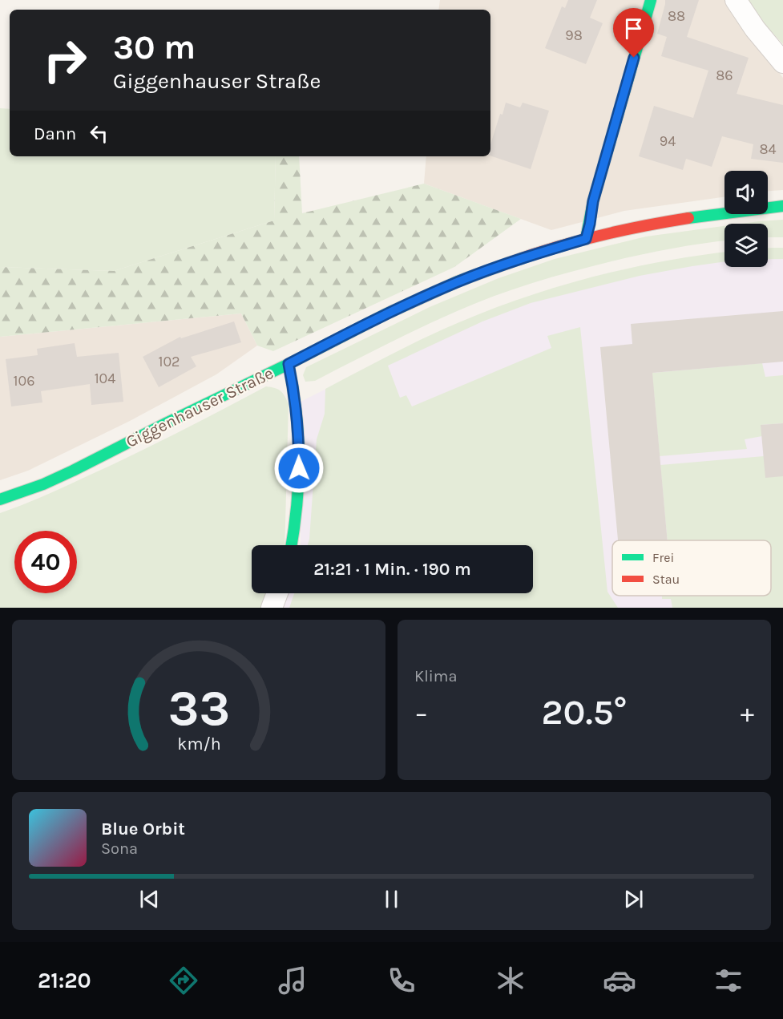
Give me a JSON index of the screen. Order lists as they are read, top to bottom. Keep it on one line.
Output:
{"streets":{"main road":["Giggenhauser Straße"]},"house_numbers":["88","98","86","94","84","102","104","106"],"legend":["Frei","Stau"],"page":{"turn":["30 m","Giggenhauser Straße"],"then":"Dann","limit":"40","trip":"21:21 · 1 Min. · 190 m","tile":"Klima","heat":["−","20.5°","+"],"song":["Blue Orbit","Sona"],"tabs":"21:20","gauge":["33","km/h"]}}
